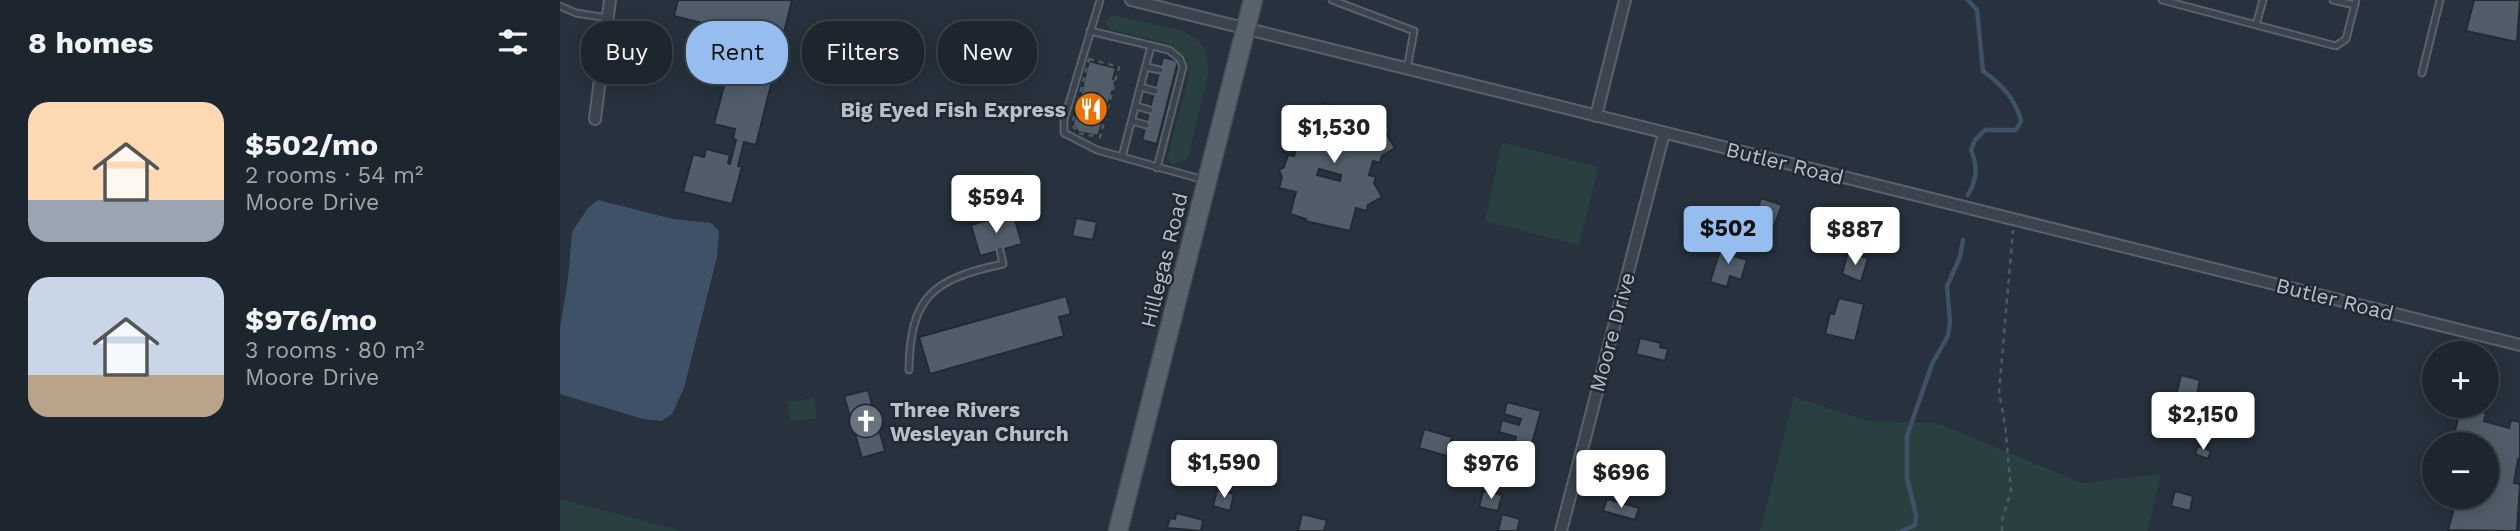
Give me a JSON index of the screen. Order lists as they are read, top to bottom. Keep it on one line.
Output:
{"streets":{"main road":["Hillegas Road"],"street":["Butler Road","Moore Drive"]},"crossings":[["Butler Road","Hillegas Road"],["Butler Road","Moore Drive"]],"places":{"restaurant":["Big Eyed Fish Express"],"church":["Three Rivers Wesleyan Church"]},"page":{"heading":"8 homes","chip":["Buy","Rent","Filters","New"],"list":[{"name":"$502/mo","note":"2 rooms · 54 m² · Moore Drive"},{"name":"$976/mo","note":"3 rooms · 80 m² · Moore Drive"}],"price":["$1,530","$594","$502","$887","$2,150","$1,590","$976","$696"],"map_buttons":["+","−"]}}
